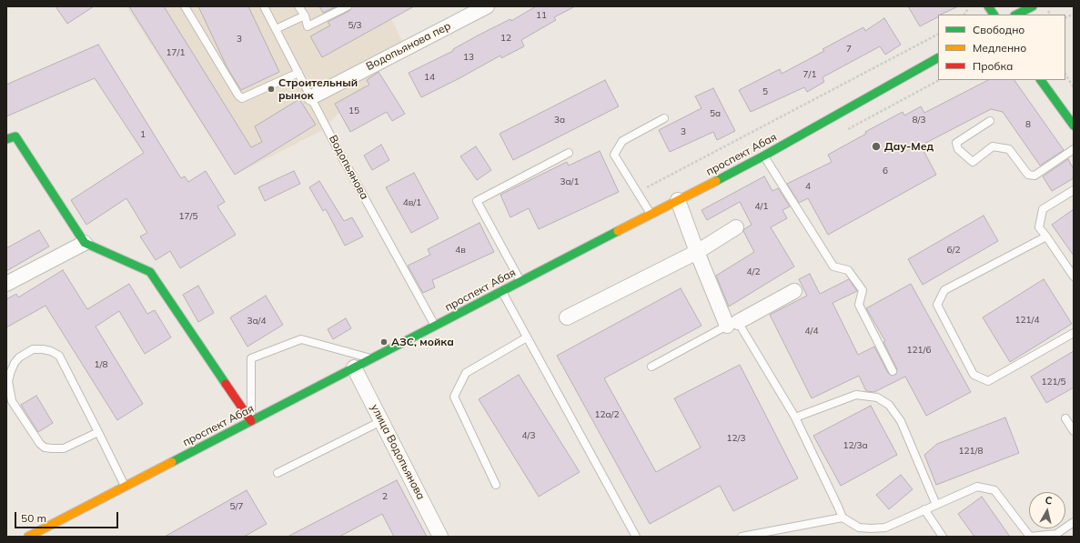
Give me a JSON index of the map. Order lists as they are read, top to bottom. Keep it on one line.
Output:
{"streets":{"main road":["проспект Абая"],"street":["Водопьянова пер","улица Водопьянова"],"lane":["Водопьянова"]},"crossings":[["Водопьянова пер","Водопьянова"],["проспект Абая","Водопьянова"],["проспект Абая","улица Водопьянова"]],"places":["Строительный рынок","Дау-Мед","АЗС, мойка"],"house_numbers":["11","5/3","12","3","7","17/1","13","7/1","14","5","15","5а","3а","8/3","8","3","1","6","3а/1","4","4в/1","4/1","17/5","4в","6/2","4/2","121/4","3а/4","4/4","121/6","1/8","121/5","12а/2","4/3","12/3","12/3а","121/8","2","5/7"],"legend":["Свободно","Медленно","Пробка"],"scale_bar":"50 m","north":"top"}
